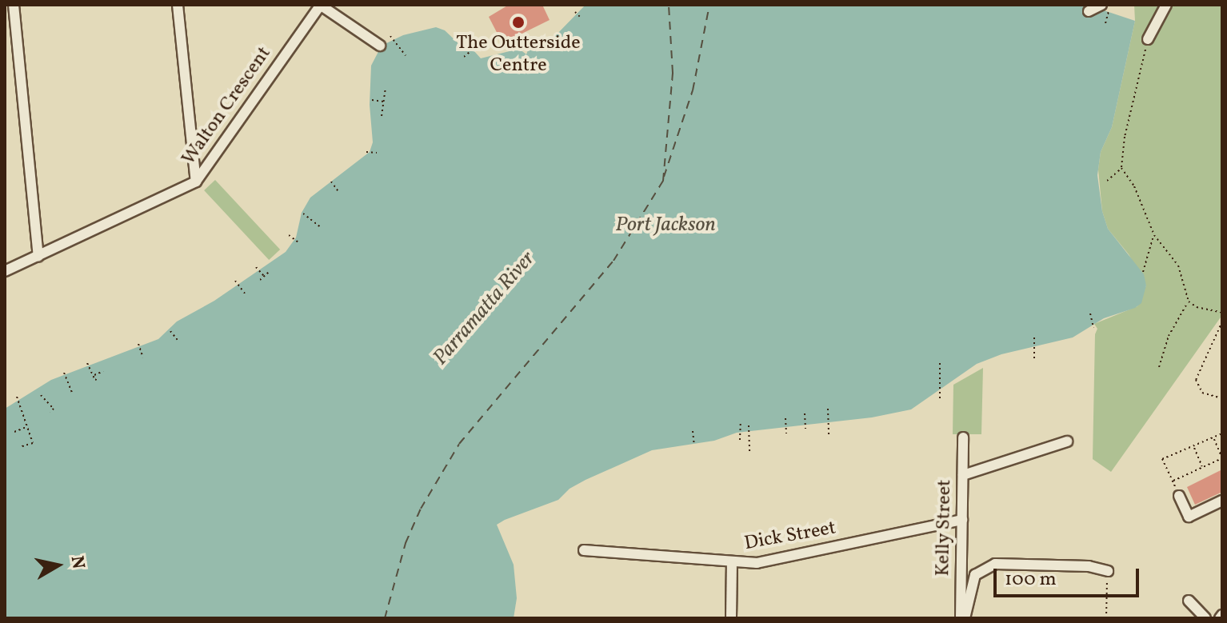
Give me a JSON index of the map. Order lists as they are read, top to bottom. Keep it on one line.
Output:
{"streets":{"street":["Walton Crescent","Kelly Street","Dick Street"]},"crossings":[["Kelly Street","Dick Street"]],"water":["Port Jackson","Parramatta River"],"places":["The Outterside Centre"],"scale_bar":"100 m","north":"right"}
